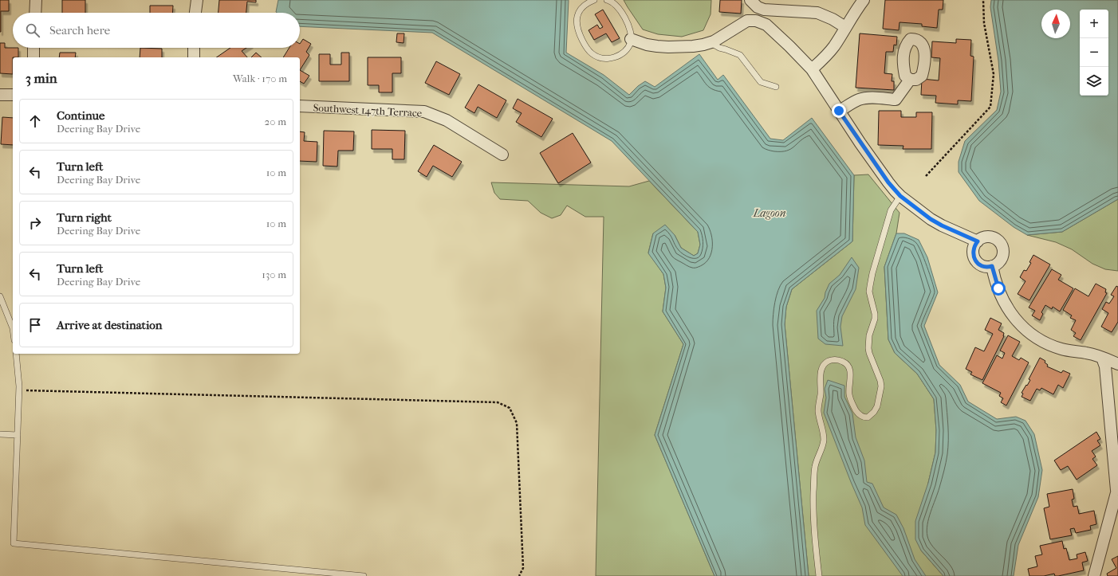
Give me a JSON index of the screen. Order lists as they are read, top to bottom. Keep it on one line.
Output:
{"streets":{"street":["Southwest 147th Terrace"]},"water":["Lagoon"],"north":"top","page":{"map_buttons":["+","−"],"search":"Search here","heading":["3 min","Walk · 170 m"],"list":[["Continue","Deering Bay Drive","20 m"],["Turn left","Deering Bay Drive","10 m"],["Turn right","Deering Bay Drive","10 m"],["Turn left","Deering Bay Drive","130 m"],"Arrive at destination"]}}
